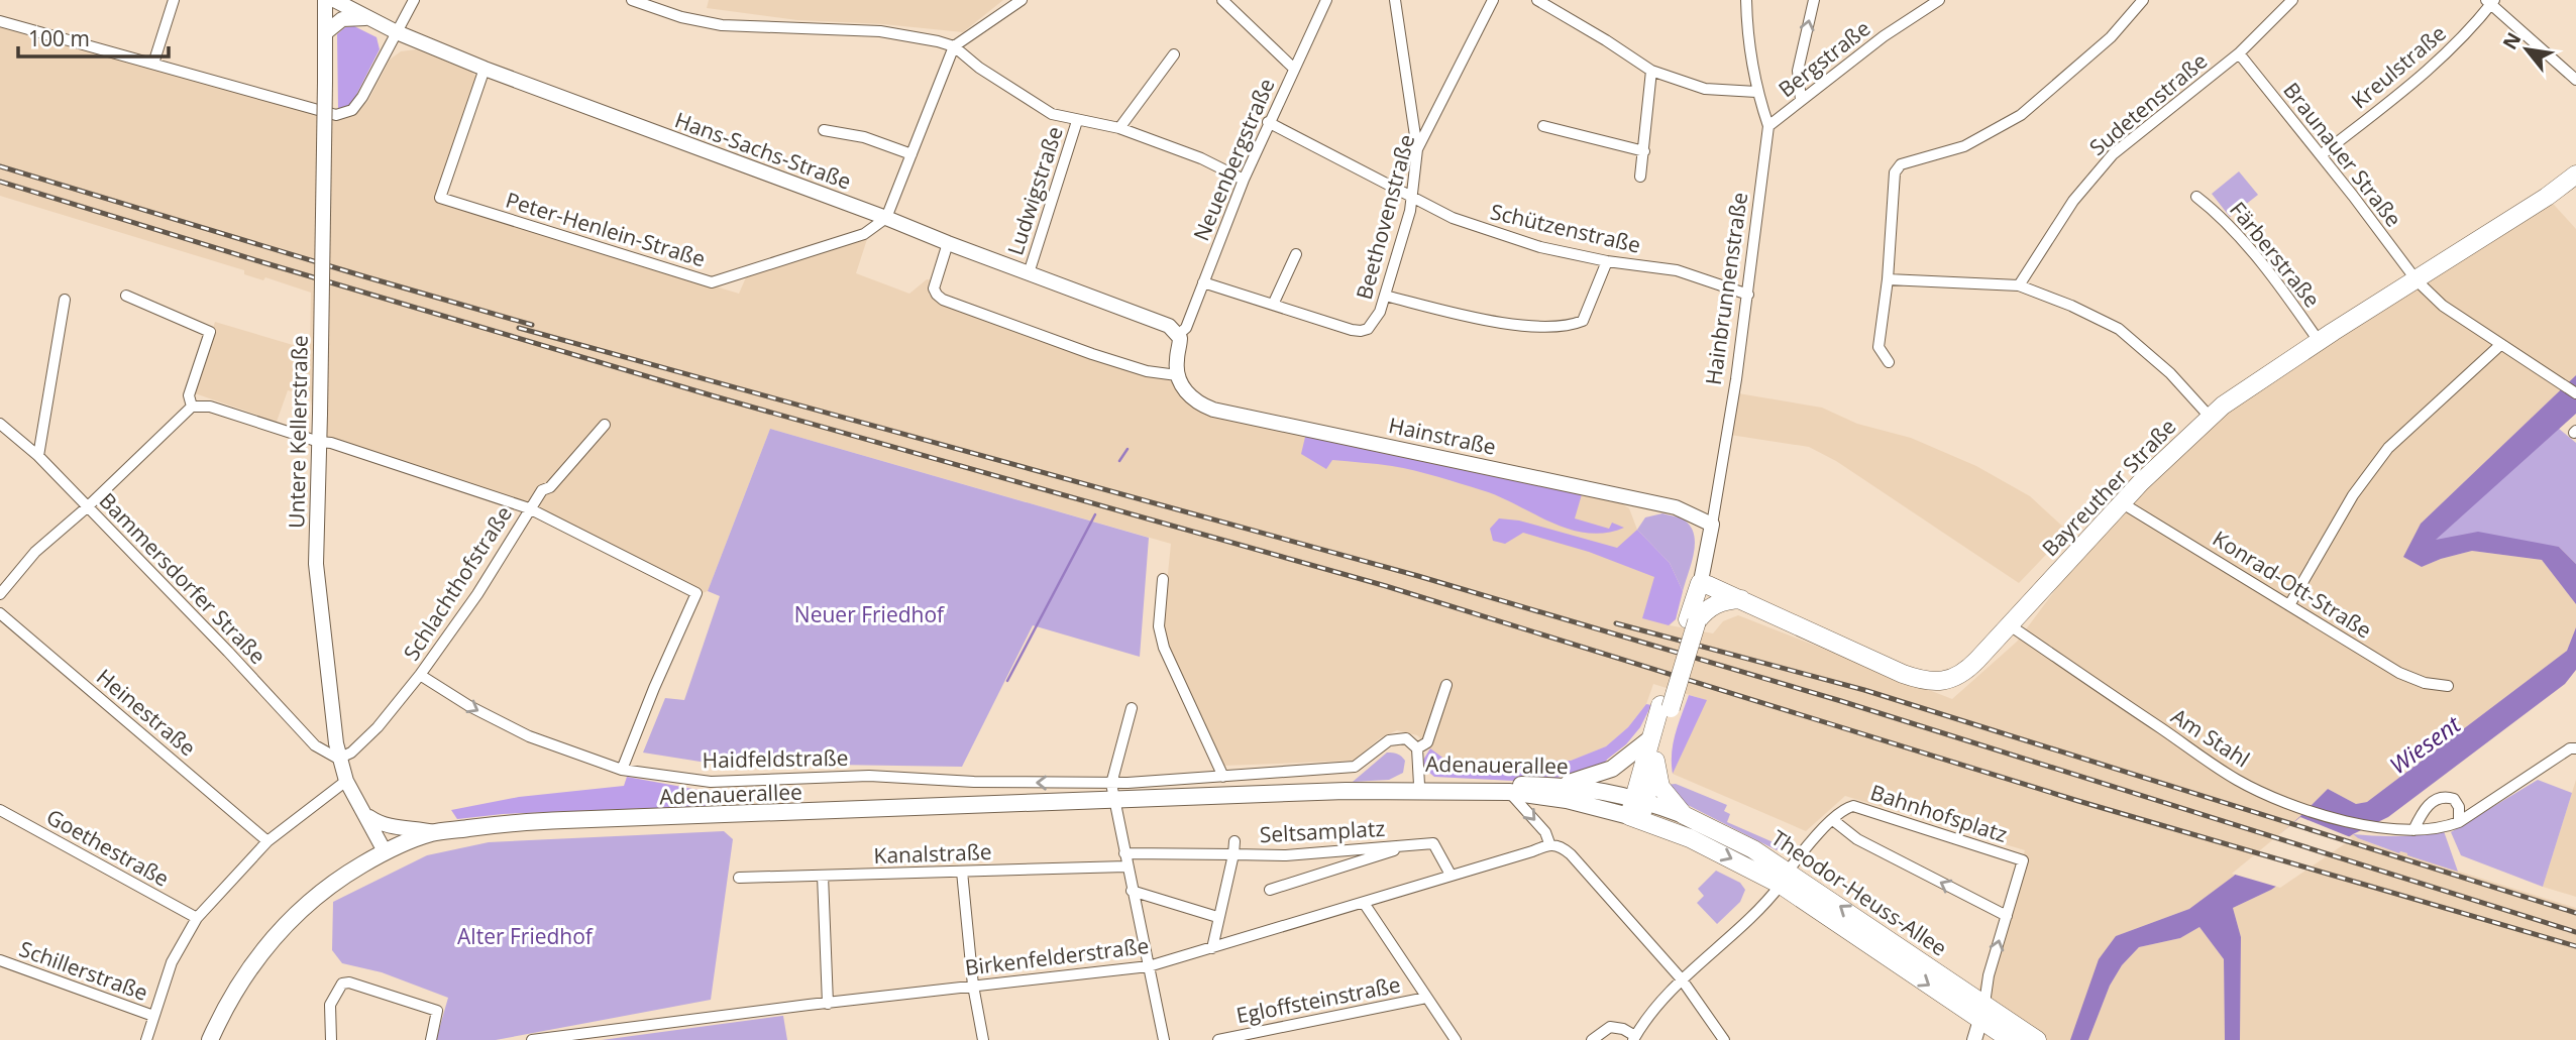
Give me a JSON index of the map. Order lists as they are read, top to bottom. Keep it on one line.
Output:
{"streets":{"main road":["Bayreuther Straße","Adenauerallee","Theodor-Heuss-Allee"],"street":["Bergstraße","Kreulstraße","Sudetenstraße","Hans-Sachs-Straße","Braunauer Straße","Neuenbergstraße","Ludwigstraße","Beethovenstraße","Schützenstraße","Peter-Henlein-Straße","Färberstraße","Hainbrunnenstraße","Untere Kellerstraße","Hainstraße","Bammersdorfer Straße","Schlachthofstraße","Konrad-Ott-Straße","Heinestraße","Am Stahl","Haidfeldstraße","Bahnhofsplatz","Seltsamplatz","Goethestraße","Kanalstraße","Birkenfelderstraße","Schillerstraße","Egloffsteinstraße"]},"crossings":[["Bergstraße","Hainbrunnenstraße"],["Kreulstraße","Braunauer Straße"],["Sudetenstraße","Braunauer Straße"],["Hans-Sachs-Straße","Neuenbergstraße"],["Hans-Sachs-Straße","Ludwigstraße"],["Hans-Sachs-Straße","Peter-Henlein-Straße"],["Braunauer Straße","Bayreuther Straße"],["Neuenbergstraße","Ludwigstraße"],["Neuenbergstraße","Schützenstraße"],["Beethovenstraße","Schützenstraße"],["Schützenstraße","Hainbrunnenstraße"],["Färberstraße","Bayreuther Straße"],["Hainbrunnenstraße","Hainstraße"],["Hainbrunnenstraße","Bayreuther Straße"],["Untere Kellerstraße","Bammersdorfer Straße"],["Untere Kellerstraße","Schlachthofstraße"],["Untere Kellerstraße","Adenauerallee"],["Bayreuther Straße","Konrad-Ott-Straße"],["Bayreuther Straße","Am Stahl"],["Bammersdorfer Straße","Schlachthofstraße"],["Schlachthofstraße","Haidfeldstraße"],["Adenauerallee","Theodor-Heuss-Allee"],["Bahnhofsplatz","Theodor-Heuss-Allee"],["Seltsamplatz","Birkenfelderstraße"]],"water":["Wiesent"],"parks":["Neuer Friedhof","Alter Friedhof"],"scale_bar":"100 m","north":"top left"}
